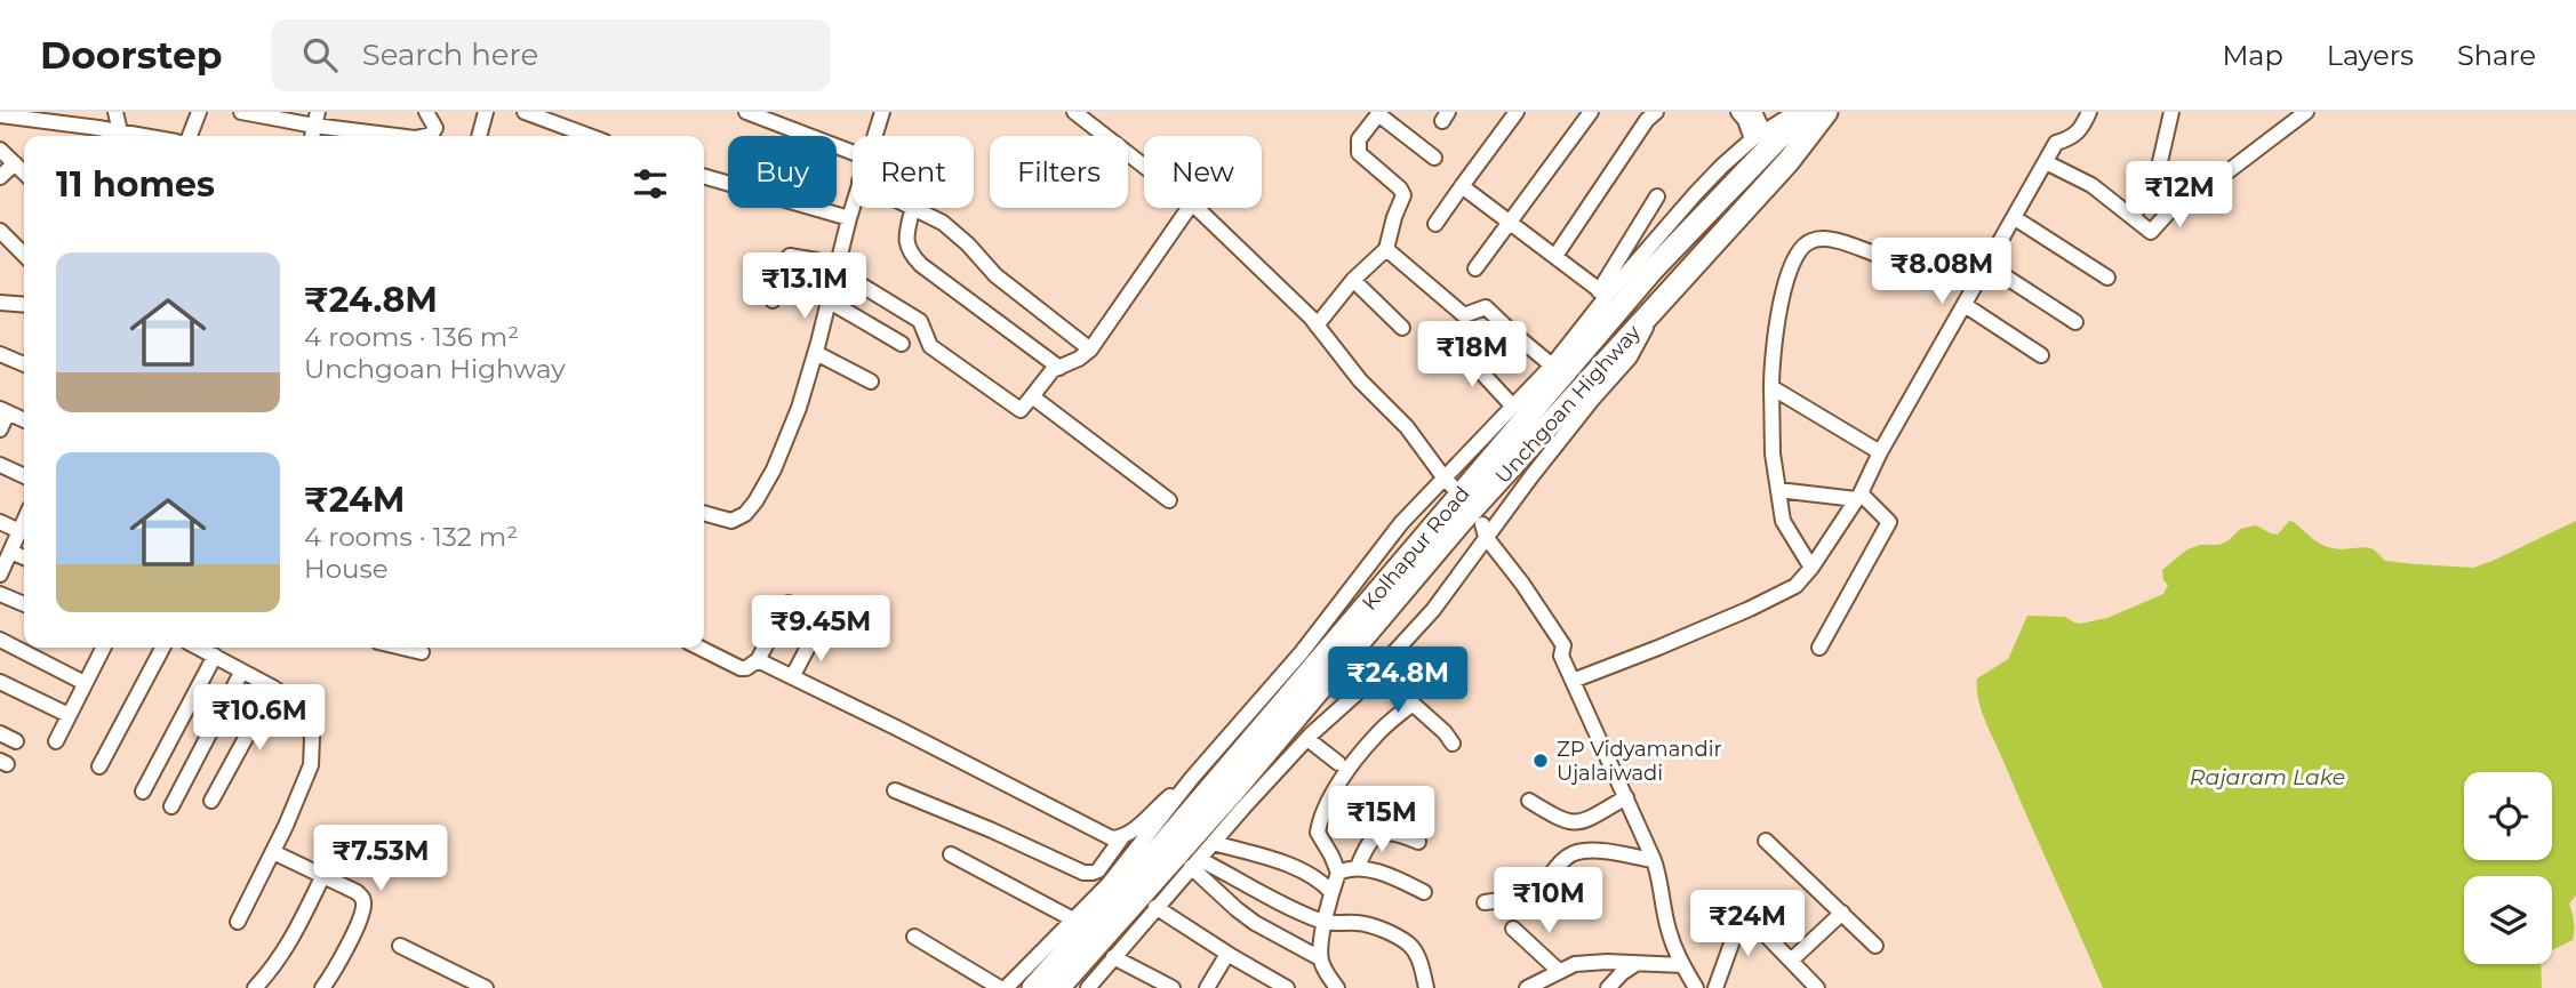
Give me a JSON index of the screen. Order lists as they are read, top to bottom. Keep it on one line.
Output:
{"streets":{"highway":["Unchgoan Highway","Kolhapur Road"]},"water":["Rajaram Lake"],"places":["ZP Vidyamandir Ujalaiwadi"],"page":{"header":"Doorstep","search":"Search here","nav":["Map","Layers","Share"],"chip":["Buy","Rent","Filters","New"],"heading":"11 homes","price":["₹12M","₹8.08M","₹13.1M","₹18M","₹9.45M","₹24.8M","₹10.6M","₹15M","₹7.53M","₹10M","₹24M"],"list":[{"name":"₹24.8M","note":"4 rooms · 136 m² · Unchgoan Highway"},{"name":"₹24M","note":"4 rooms · 132 m² · House"}]}}
